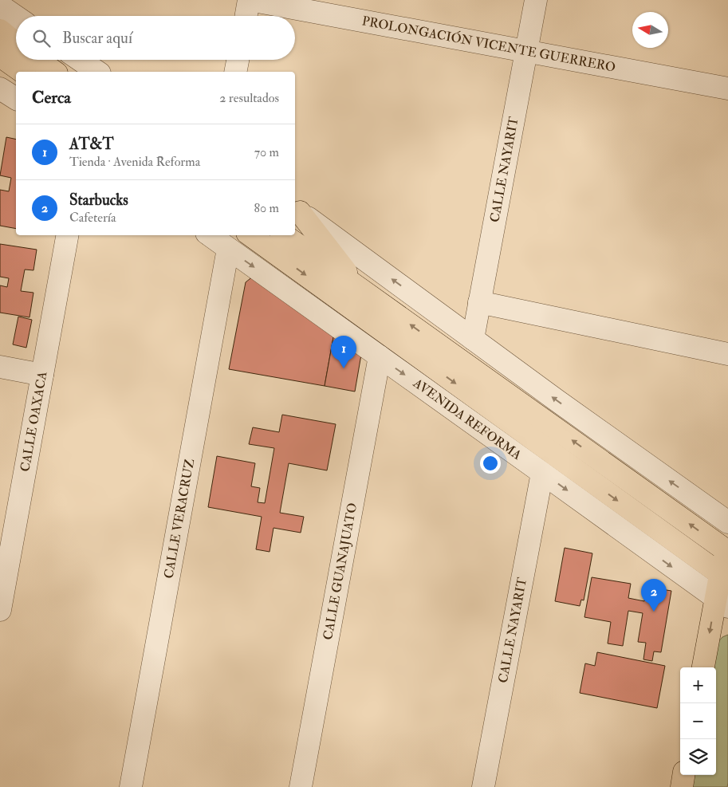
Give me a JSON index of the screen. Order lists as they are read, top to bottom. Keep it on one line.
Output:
{"streets":{"main road":["AVENIDA REFORMA"],"street":["PROLONGACIÓN VICENTE GUERRERO","CALLE NAYARIT","CALLE OAXACA","CALLE VERACRUZ","CALLE GUANAJUATO"]},"crossings":[["PROLONGACIÓN VICENTE GUERRERO","CALLE NAYARIT"],["CALLE NAYARIT","AVENIDA REFORMA"],["AVENIDA REFORMA","CALLE VERACRUZ"],["AVENIDA REFORMA","CALLE GUANAJUATO"]],"north":"left","page":{"search":"Buscar aquí","heading":["Cerca","2 resultados"],"list":[{"mark":"1","name":"AT&T","note":"Tienda · Avenida Reforma","value":"70 m"},{"mark":"2","name":"Starbucks","note":"Cafetería","value":"80 m"}],"pins":["1","2"],"map_buttons":["+","−"]}}
